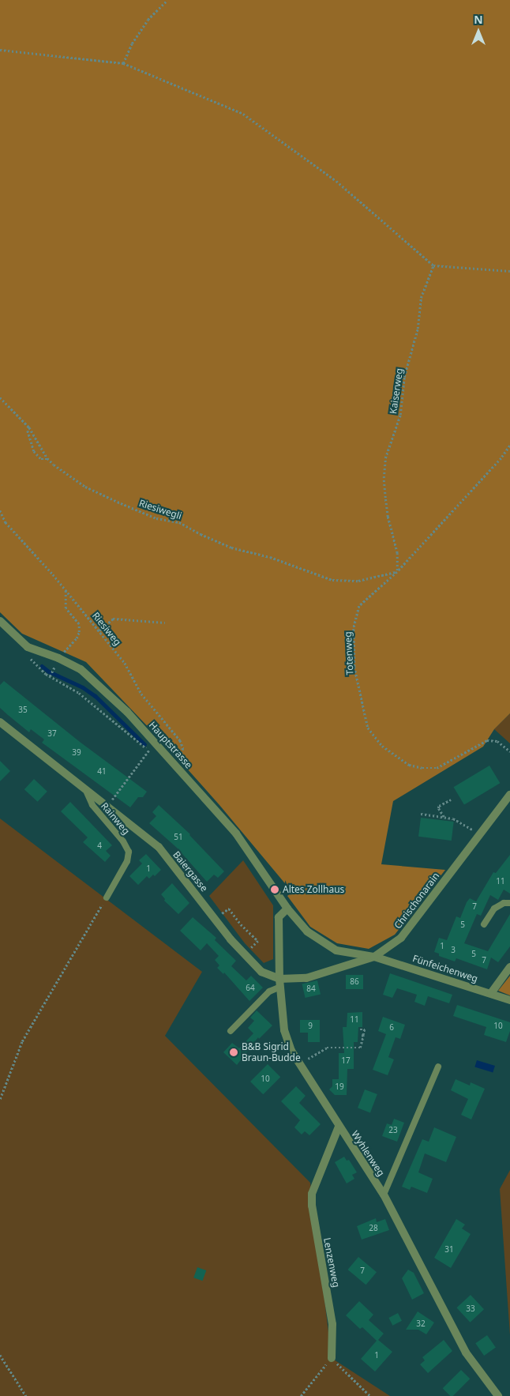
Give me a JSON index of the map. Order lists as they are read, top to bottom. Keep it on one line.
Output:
{"streets":{"street":["Hauptstrasse","Baiergasse","Chrischonarain","Fünfeichenweg","Wyhlenweg","Lenzenweg"],"lane":["Rainweg"],"path":["Kaiserweg","Riesiwegli","Riesiweg","Totenweg"]},"crossings":[["Kaiserweg","Riesiwegli"],["Kaiserweg","Totenweg"],["Riesiwegli","Totenweg"],["Riesiweg","Hauptstrasse"],["Hauptstrasse","Baiergasse"],["Hauptstrasse","Chrischonarain"],["Hauptstrasse","Fünfeichenweg"],["Hauptstrasse","Wyhlenweg"],["Rainweg","Baiergasse"],["Baiergasse","Chrischonarain"],["Baiergasse","Fünfeichenweg"],["Baiergasse","Wyhlenweg"],["Chrischonarain","Fünfeichenweg"],["Wyhlenweg","Lenzenweg"]],"places":["Altes Zollhaus","B&B Sigrid Braun-Budde"],"house_numbers":["35","37","39","41","51","4","1","11","7","5","1","3","5","7","86","64","84","11","9","10","6","17","10","19","23","28","31","7","33","32","1"],"north":"top"}
